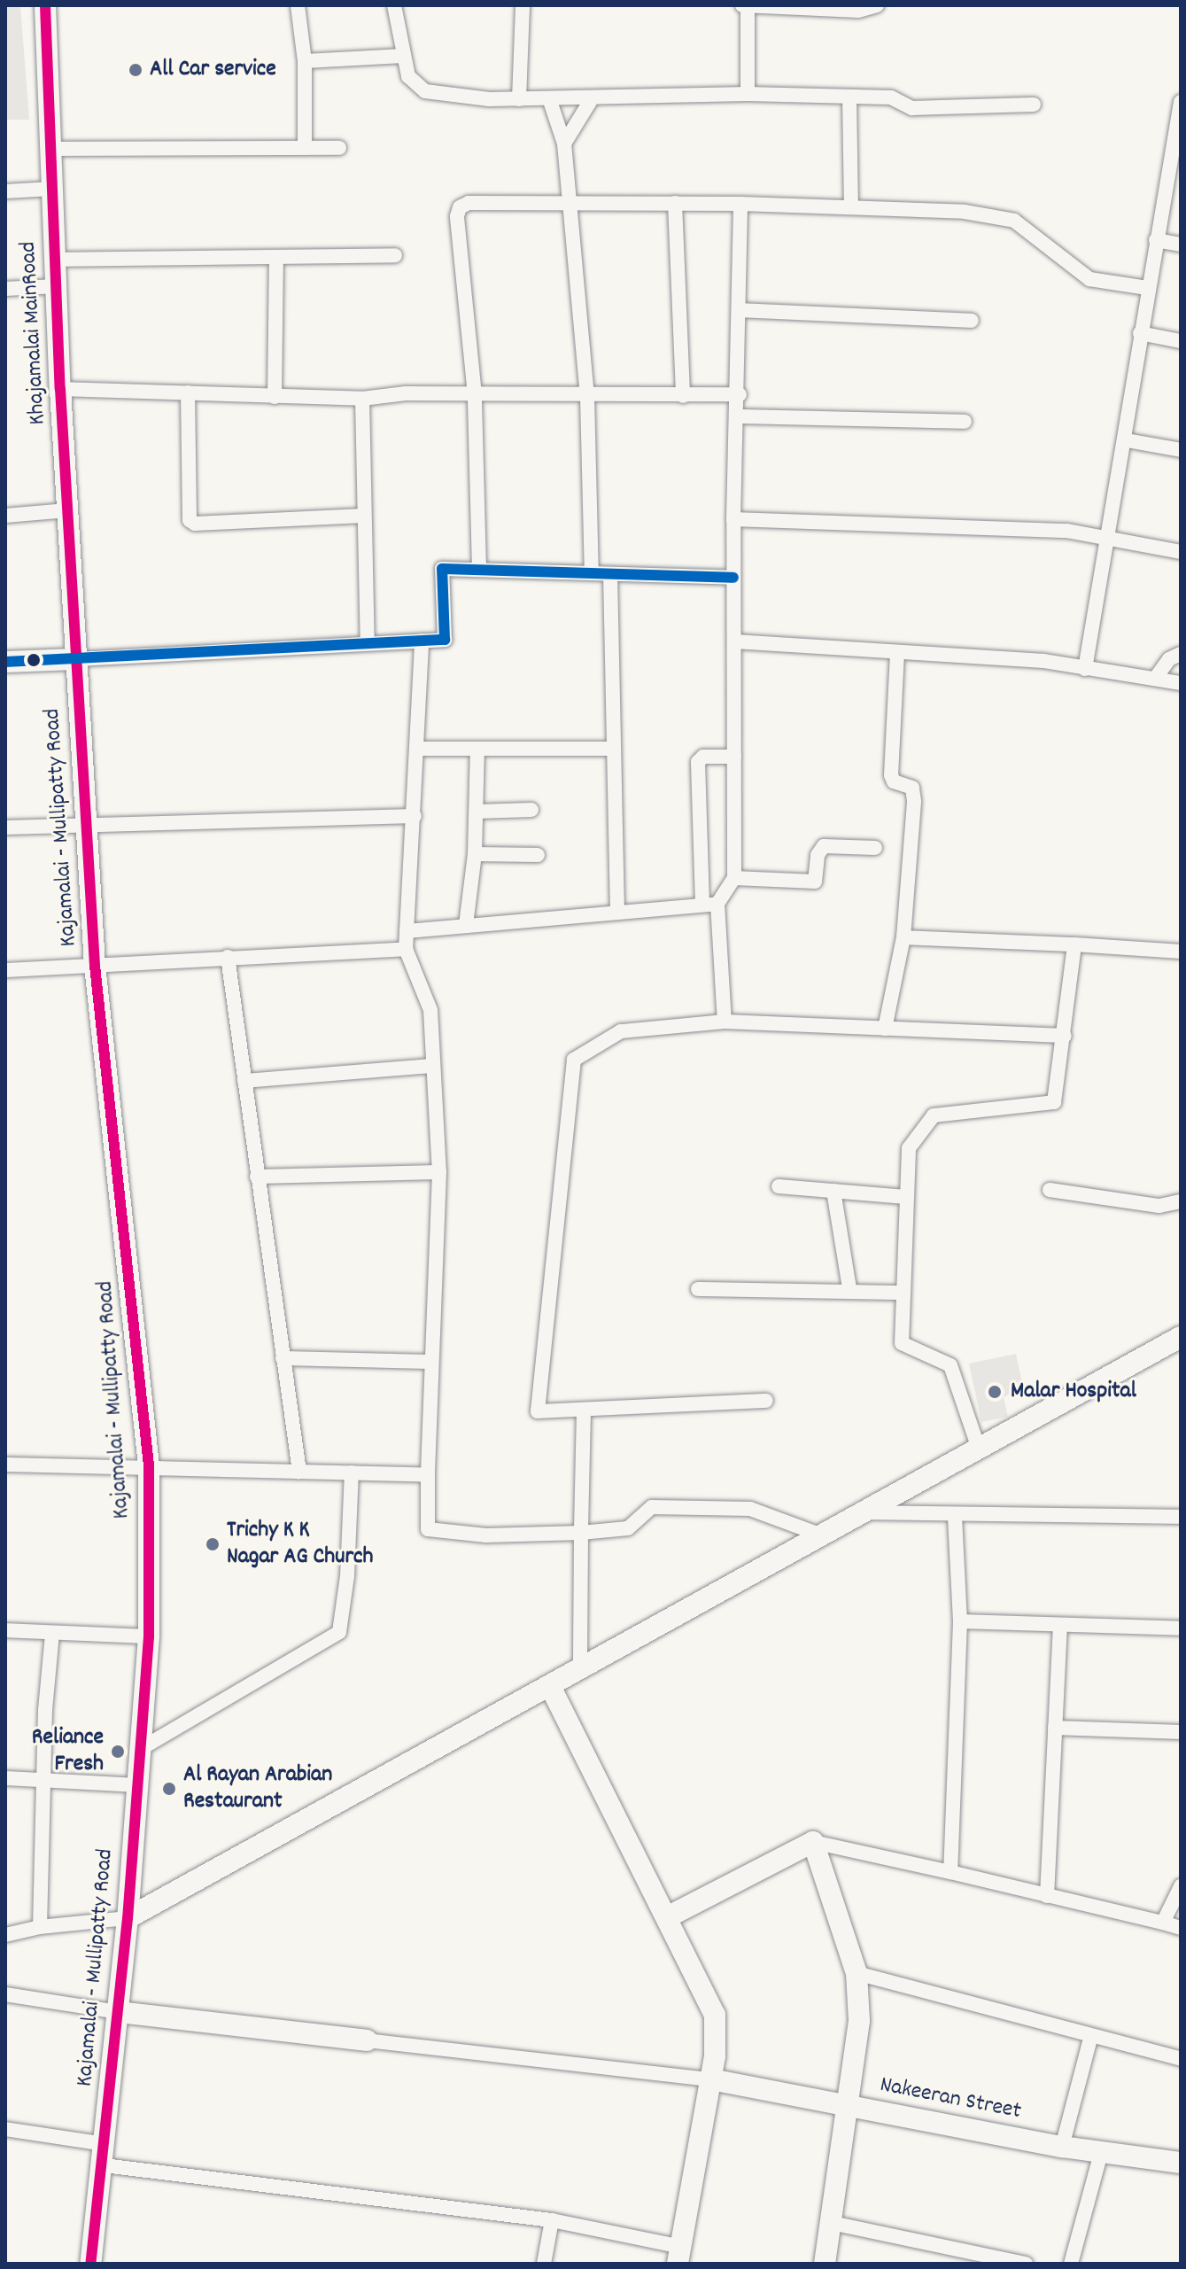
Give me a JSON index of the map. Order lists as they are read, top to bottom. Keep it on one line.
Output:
{"streets":{"street":["Khajamalai MainRoad","Kajamalai - Mullipatty Road","Nakeeran Street"]},"crossings":[["Khajamalai MainRoad","Kajamalai - Mullipatty Road"]],"places":["All Car service","Malar Hospital","Trichy K K Nagar AG Church","Reliance Fresh","Al Rayan Arabian Restaurant"]}
